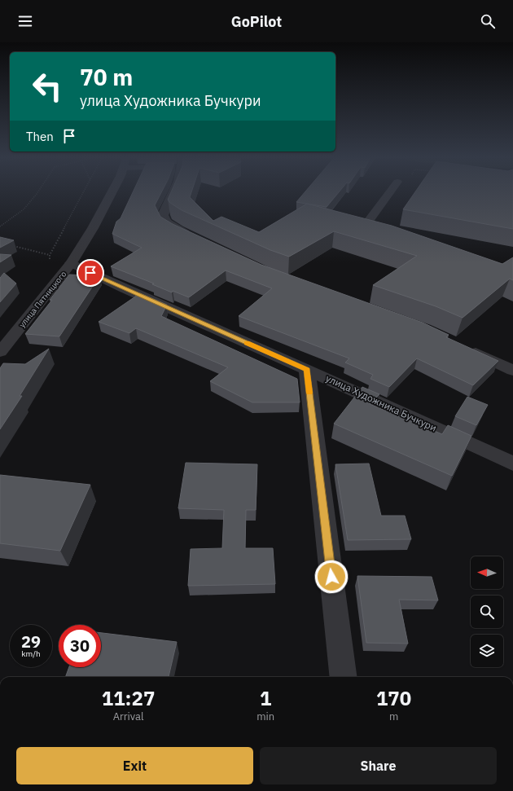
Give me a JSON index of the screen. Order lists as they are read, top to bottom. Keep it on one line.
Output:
{"streets":{"street":["улица Пятницкого","улица Художника Бучкури"]},"crossings":[["улица Пятницкого","улица Художника Бучкури"]],"north":"left","page":{"header":"GoPilot","turn":["70 m","улица Художника Бучкури"],"then":"Then","speed":"29 km/h","limit":"30","eta":["11:27","Arrival","1","min","170","m"],"buttons":["Exit","Share"]}}
